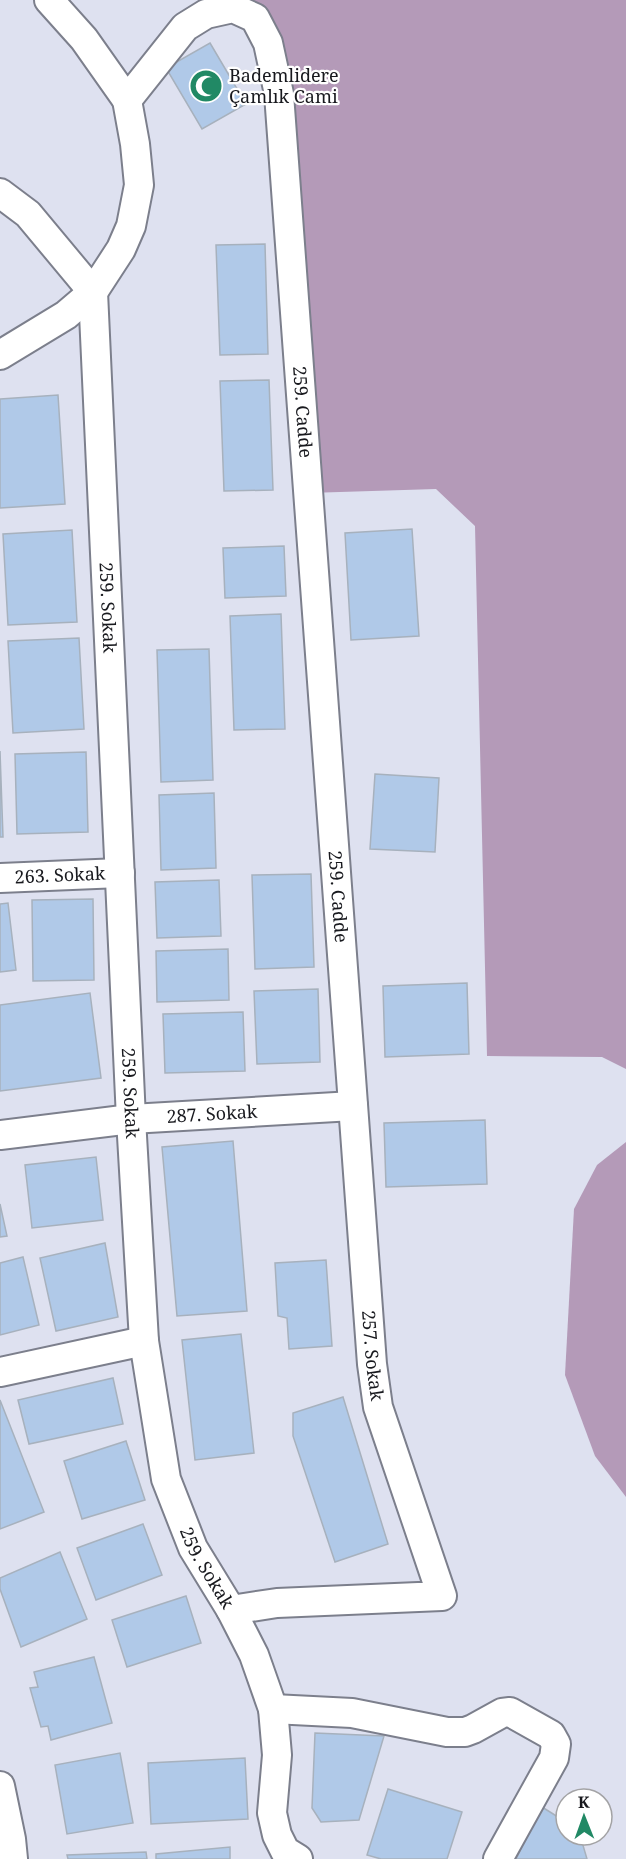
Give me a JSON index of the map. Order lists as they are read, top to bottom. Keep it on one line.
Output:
{"streets":{"street":["259. Cadde","259. Sokak","263. Sokak","287. Sokak","257. Sokak"]},"crossings":[["259. Cadde","287. Sokak"],["259. Cadde","257. Sokak"],["259. Sokak","263. Sokak"],["259. Sokak","287. Sokak"],["259. Sokak","257. Sokak"],["287. Sokak","257. Sokak"]],"places":{"mosque":["Bademlidere Çamlık Cami"]},"north":"top"}
